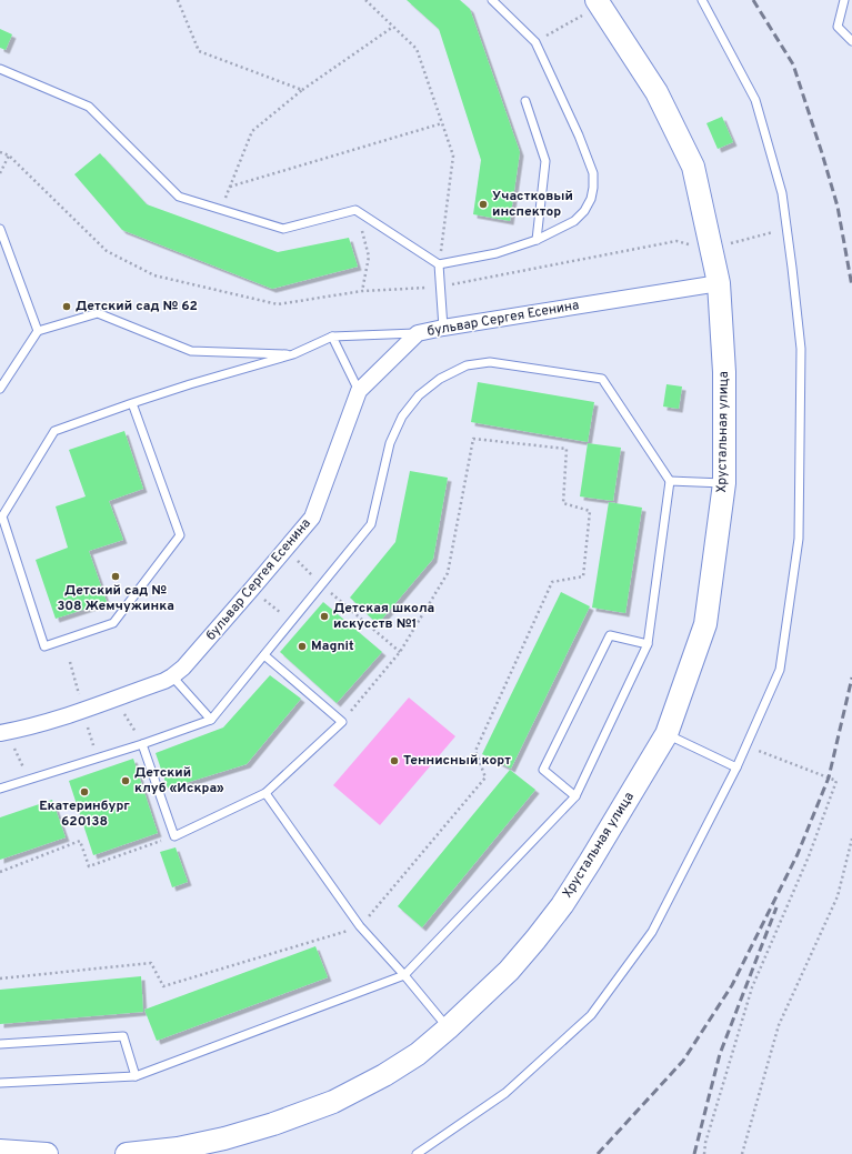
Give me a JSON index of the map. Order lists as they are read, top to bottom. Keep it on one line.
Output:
{"streets":{"street":["бульвар Сергея Есенина","Хрустальная улица"]},"crossings":[["бульвар Сергея Есенина","Хрустальная улица"]],"places":["Участковый инспектор","Детский сад № 62","Детский сад № 308 Жемчужинка","Детская школа искусств №1","Magnit","Теннисный корт","Детский клуб «Искра»","Екатеринбург 620138"]}
